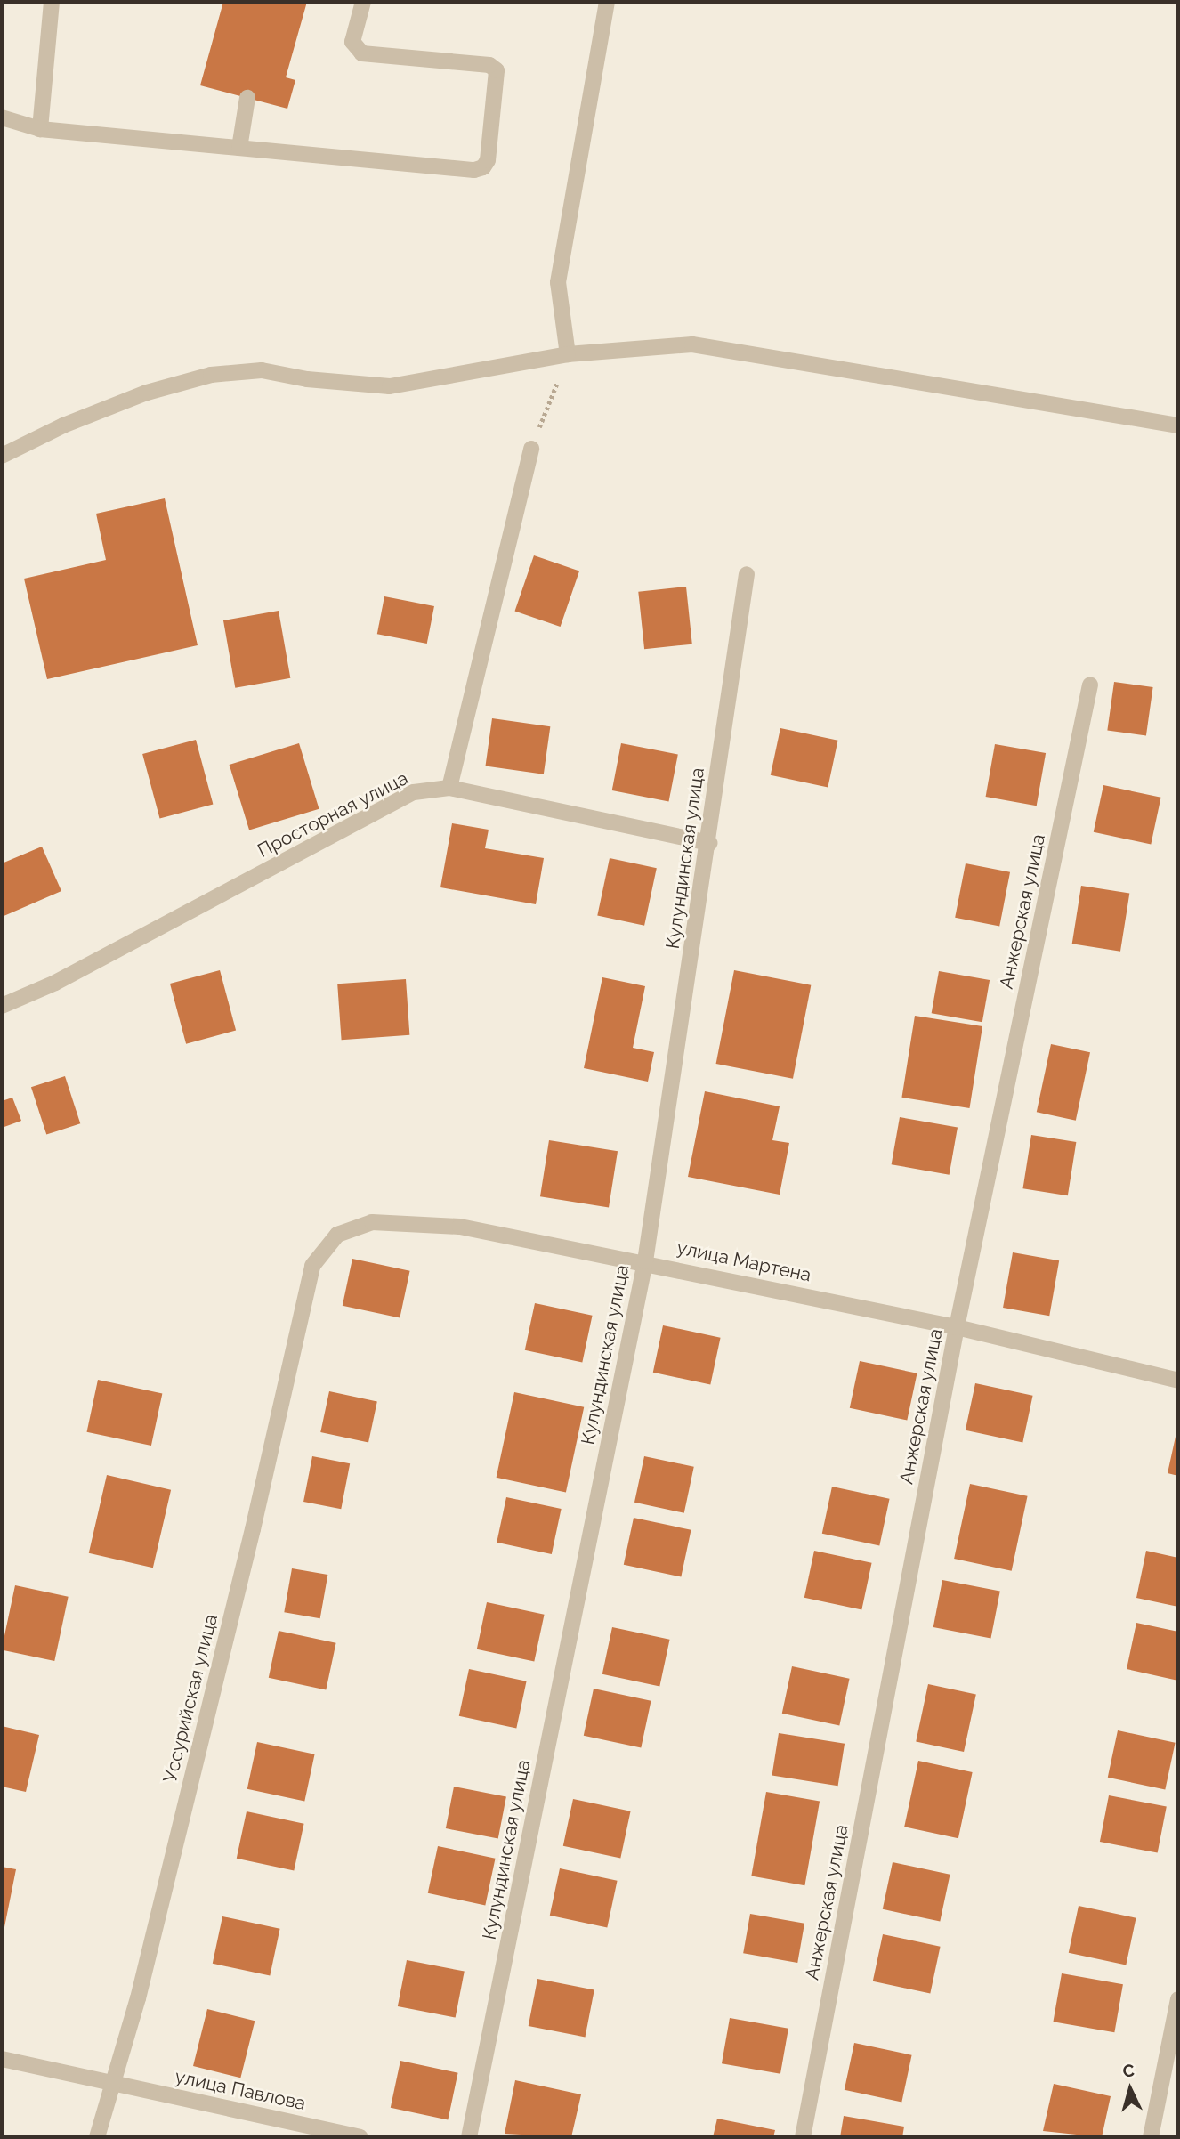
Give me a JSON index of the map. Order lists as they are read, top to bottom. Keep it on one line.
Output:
{"streets":{"street":["Просторная улица","Кулундинская улица","Анжерская улица","улица Мартена","Уссурийская улица","улица Павлова"]},"crossings":[["Просторная улица","Кулундинская улица"],["Кулундинская улица","улица Мартена"],["Анжерская улица","улица Мартена"],["улица Мартена","Уссурийская улица"],["Уссурийская улица","улица Павлова"]],"north":"top"}
